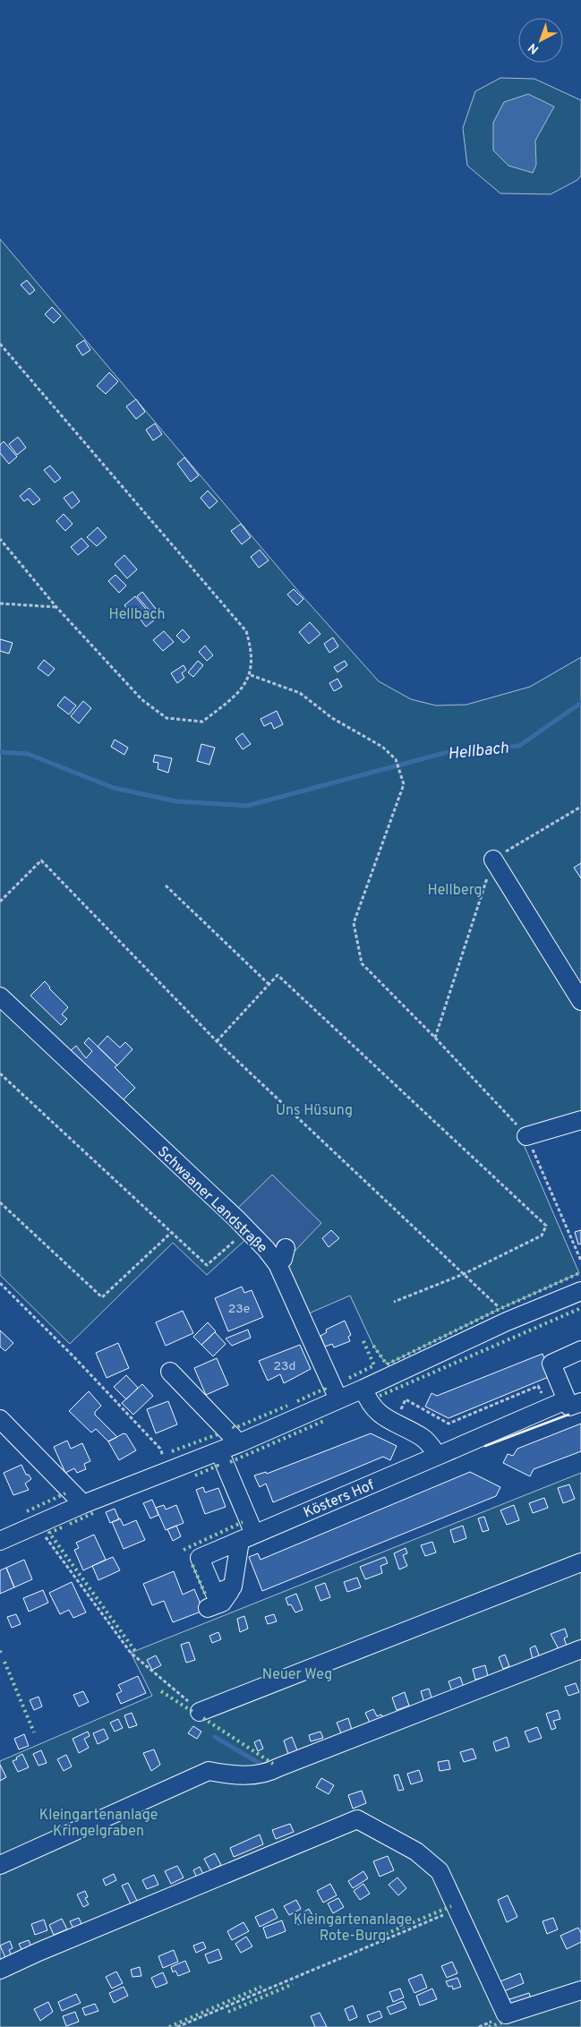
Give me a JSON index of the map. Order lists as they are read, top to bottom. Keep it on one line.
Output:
{"streets":{"street":["Schwaaner Landstraße","Kösters Hof"]},"water":["Hellbach"],"parks":["Hellbach","Hellberg","Uns Hüsung","Neuer Weg","Kleingartenanlage Kringelgraben","Kleingartenanlage Rote-Burg"],"house_numbers":["23e","23d"],"north":"bottom left"}
